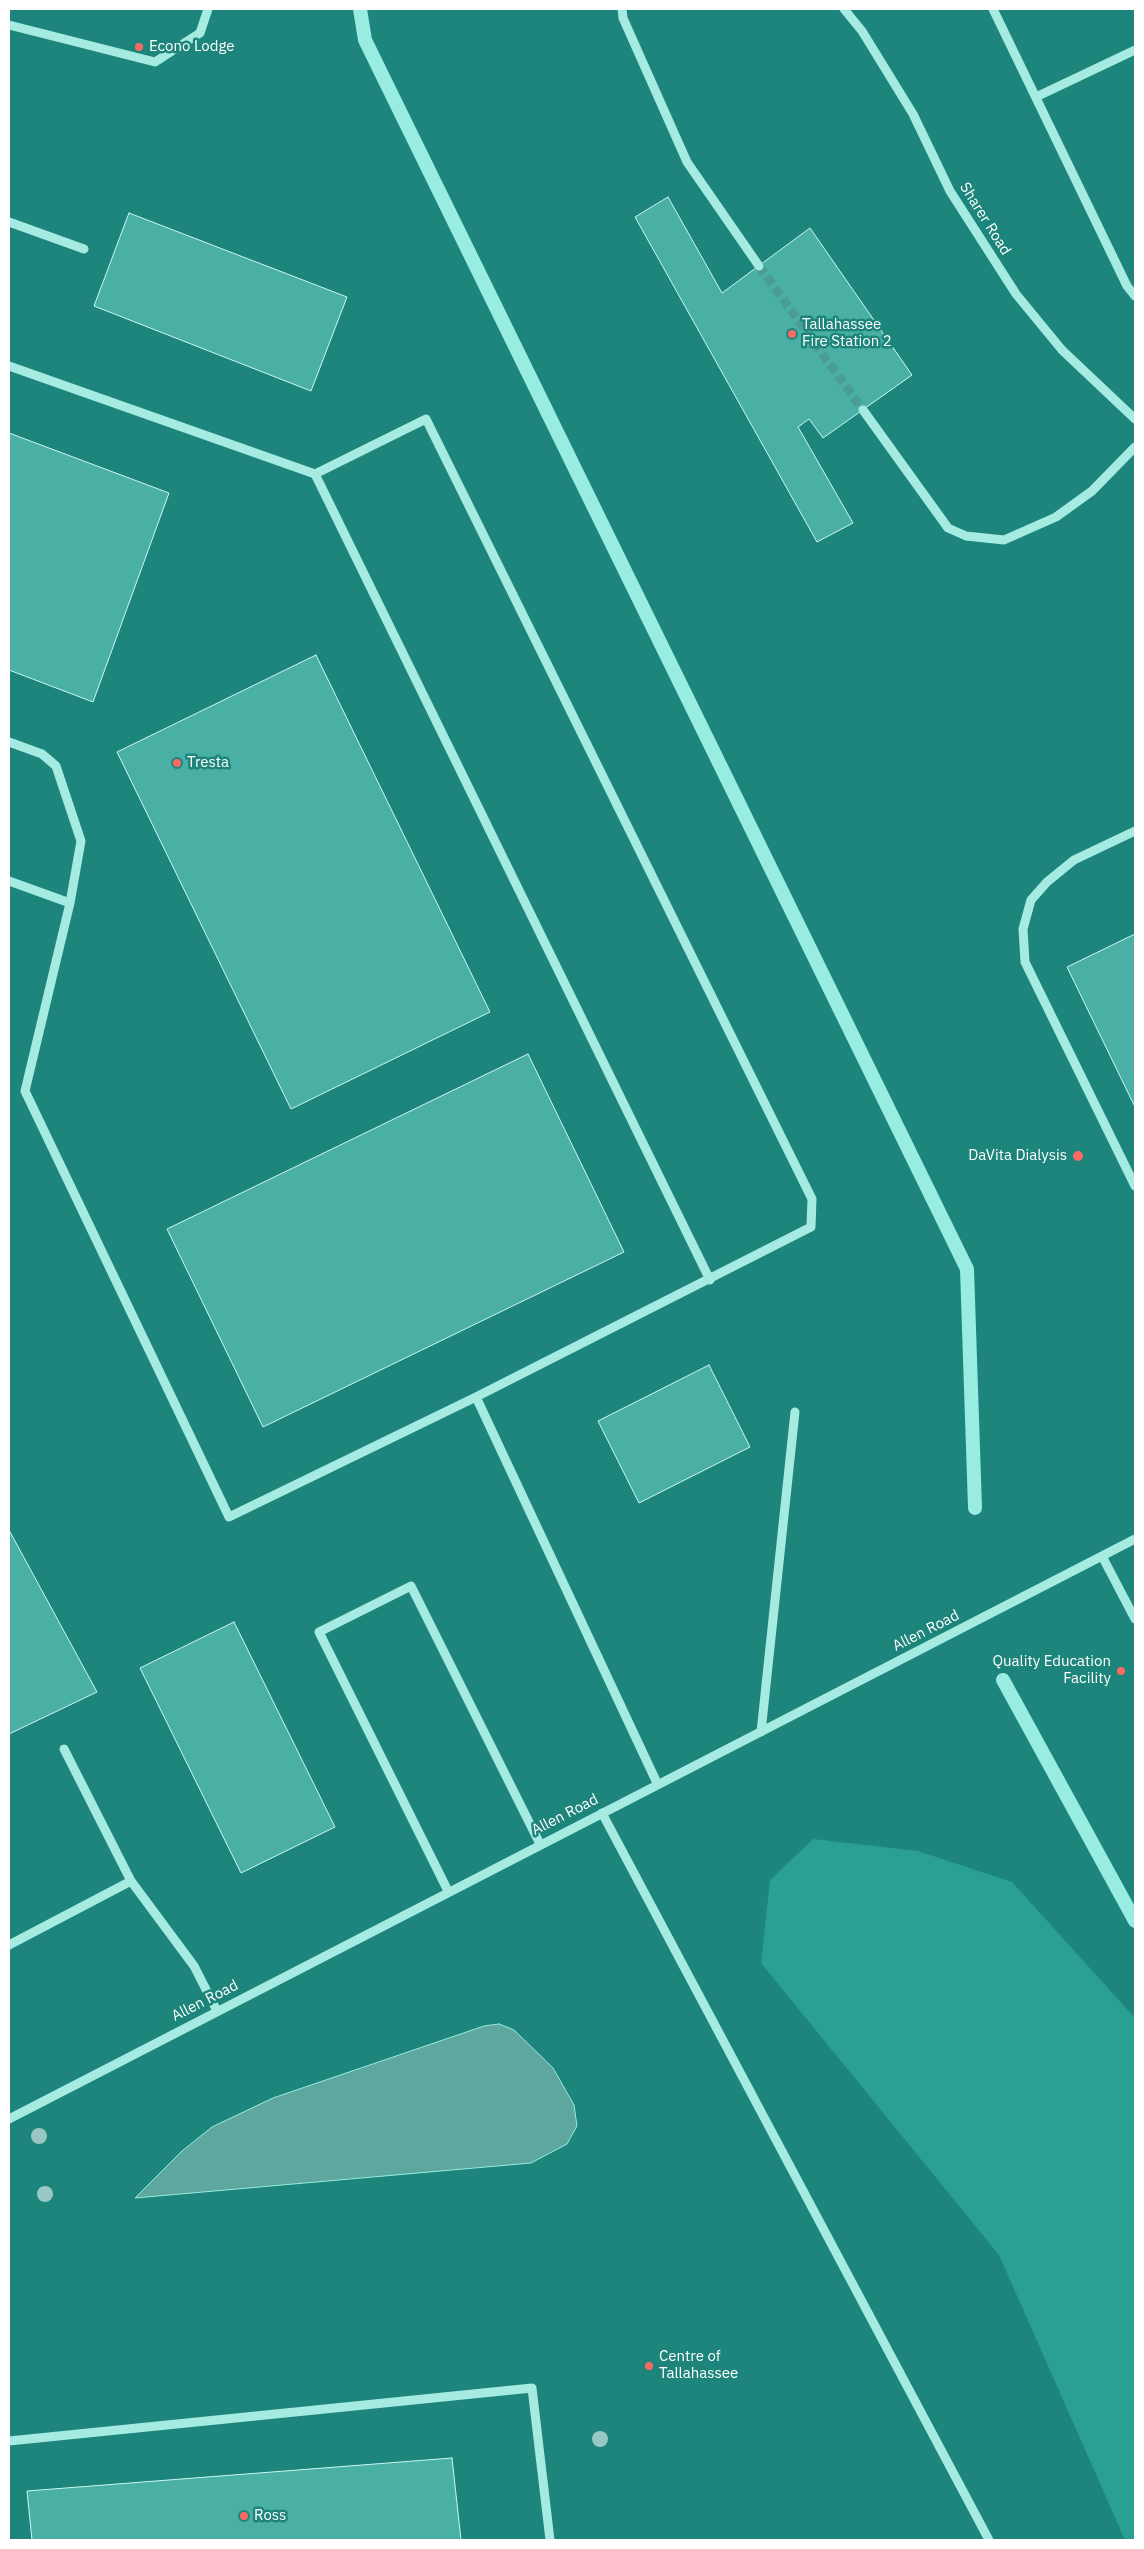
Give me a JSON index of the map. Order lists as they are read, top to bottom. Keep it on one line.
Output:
{"streets":{"street":["Sharer Road","Allen Road"]},"places":["Econo Lodge","Tallahassee Fire Station 2","Tresta","DaVita Dialysis","Quality Education Facility","Centre of Tallahassee","Ross"]}
